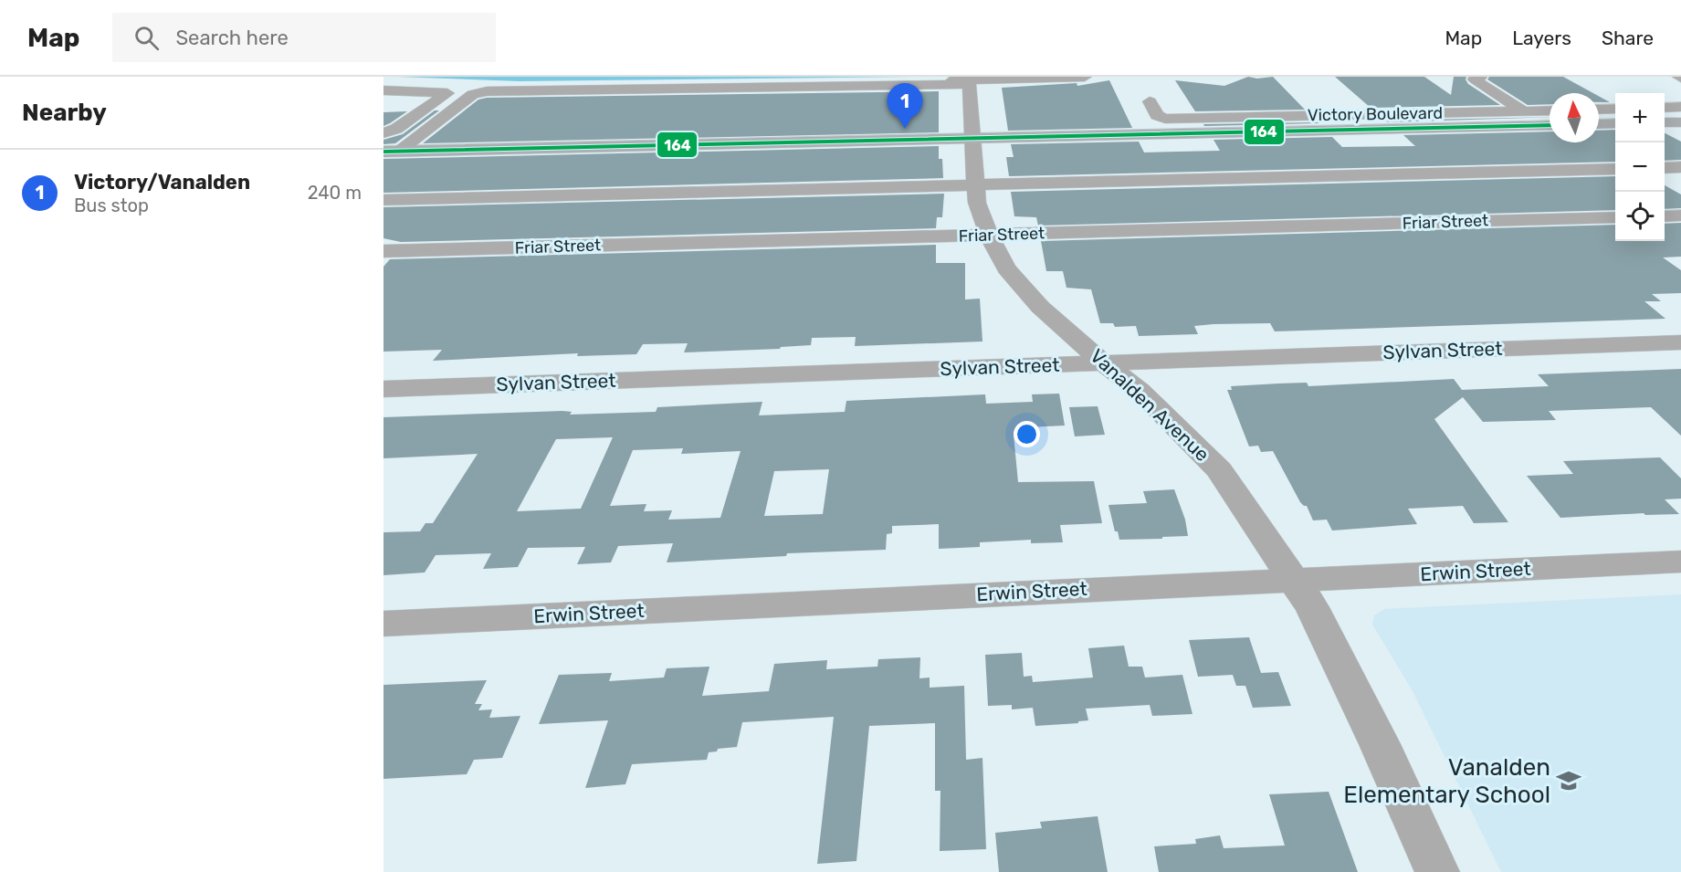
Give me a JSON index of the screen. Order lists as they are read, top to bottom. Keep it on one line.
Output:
{"streets":{"main road":["Victory Boulevard"],"street":["Friar Street","Sylvan Street","Vanalden Avenue","Erwin Street"]},"crossings":[["Victory Boulevard","Vanalden Avenue"],["Friar Street","Vanalden Avenue"],["Sylvan Street","Vanalden Avenue"],["Vanalden Avenue","Erwin Street"]],"places":{"school or university":["Vanalden Elementary School"]},"lines":["transit line 164"],"north":"top","page":{"header":"Map","search":"Search here","nav":["Map","Layers","Share"],"heading":"Nearby","pins":"1","map_buttons":["+","−"],"list":[{"mark":"1","name":"Victory/Vanalden","note":"Bus stop","value":"240 m"}]}}
